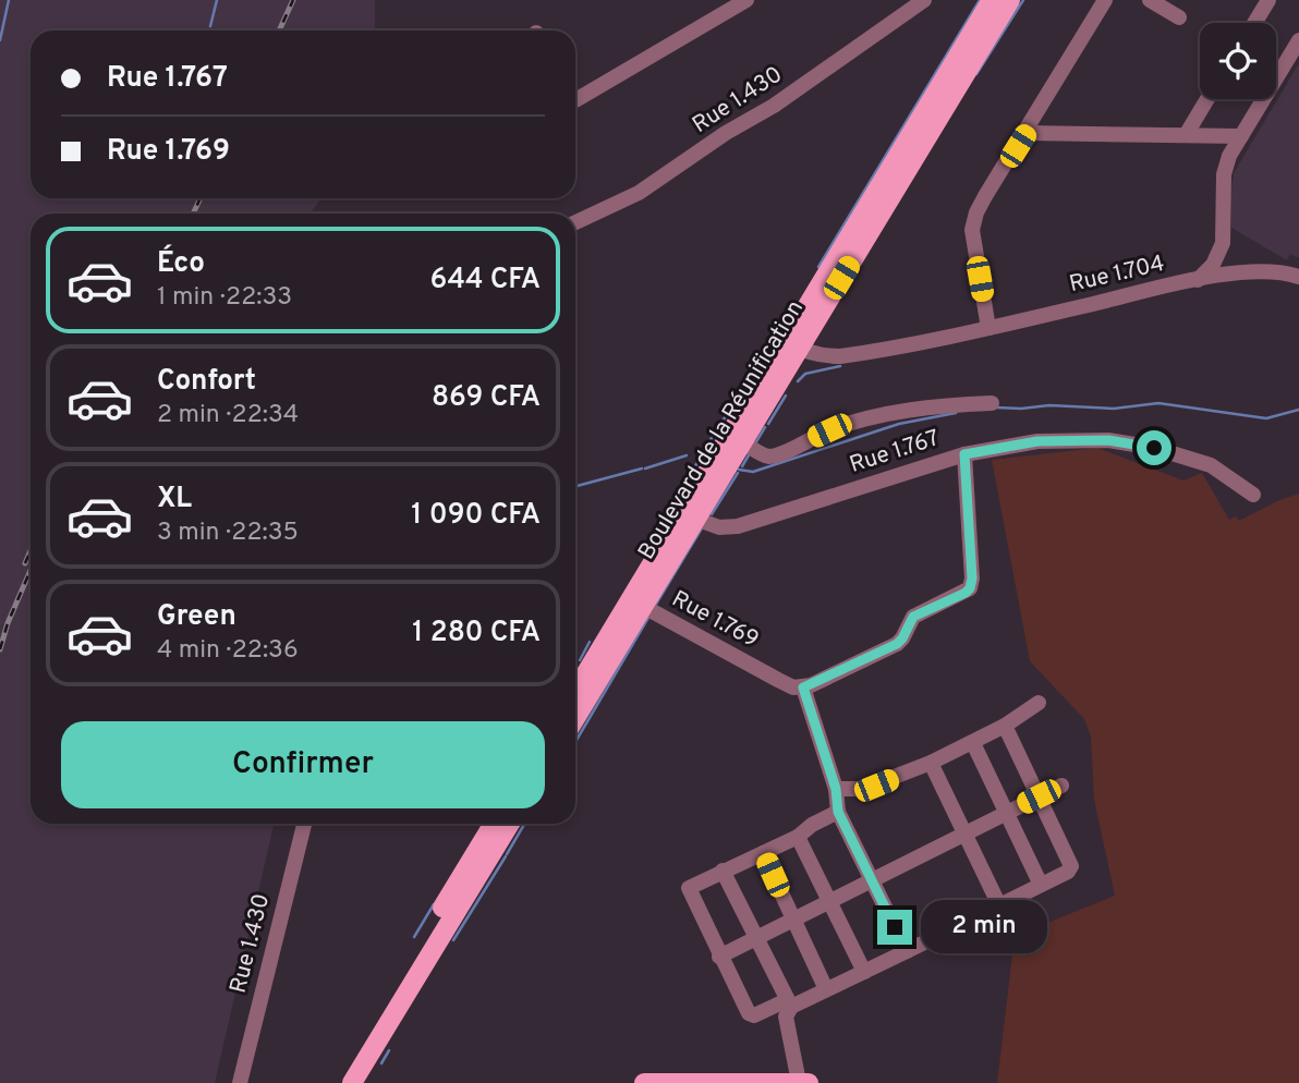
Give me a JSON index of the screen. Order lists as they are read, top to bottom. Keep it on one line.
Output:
{"streets":{"main road":["Boulevard de la Réunification"],"street":["Rue 1.430","Rue 1.704","Rue 1.767","Rue 1.769"]},"crossings":[["Rue 1.704","Boulevard de la Réunification"],["Boulevard de la Réunification","Rue 1.767"],["Boulevard de la Réunification","Rue 1.769"]],"page":{"banner":["Rue 1.767","Rue 1.769"],"list":[{"name":"Éco","note":"1 min · 22:33","value":"644 CFA"},{"name":"Confort","note":"2 min · 22:34","value":"869 CFA"},{"name":"XL","note":"3 min · 22:35","value":"1 090 CFA"},{"name":"Green","note":"4 min · 22:36","value":"1 280 CFA"}],"buttons":"Confirmer","bubble":"2 min"}}
